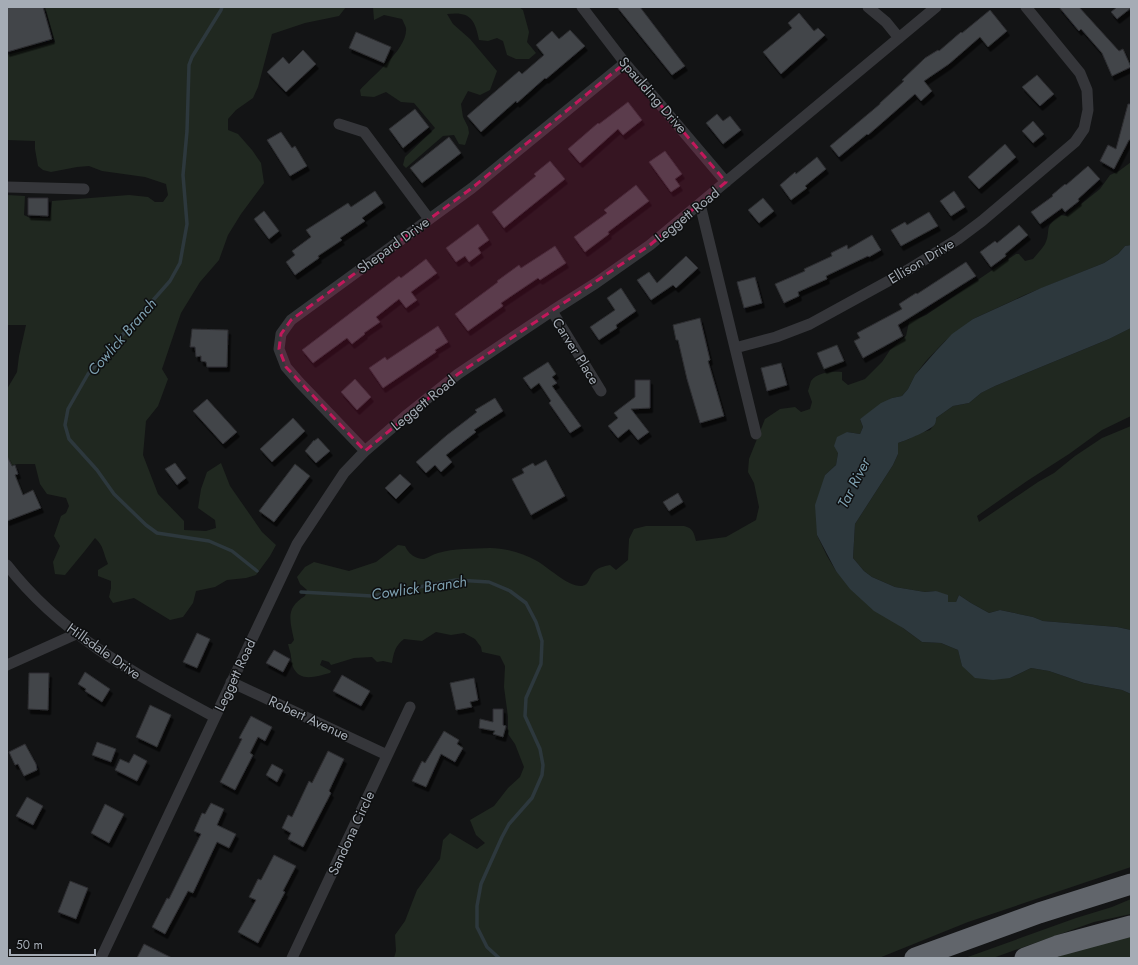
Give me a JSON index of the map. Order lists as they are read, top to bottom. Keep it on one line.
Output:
{"streets":{"street":["Spaulding Drive","Leggett Road","Shepard Drive","Ellison Drive","Carver Place","Hillsdale Drive","Robert Avenue","Sandona Circle"]},"crossings":[["Spaulding Drive","Leggett Road"],["Spaulding Drive","Shepard Drive"],["Leggett Road","Shepard Drive"],["Leggett Road","Carver Place"],["Leggett Road","Hillsdale Drive"],["Leggett Road","Robert Avenue"],["Robert Avenue","Sandona Circle"]],"water":["Cowlick Branch","Tar River"],"scale_bar":"50 m"}
